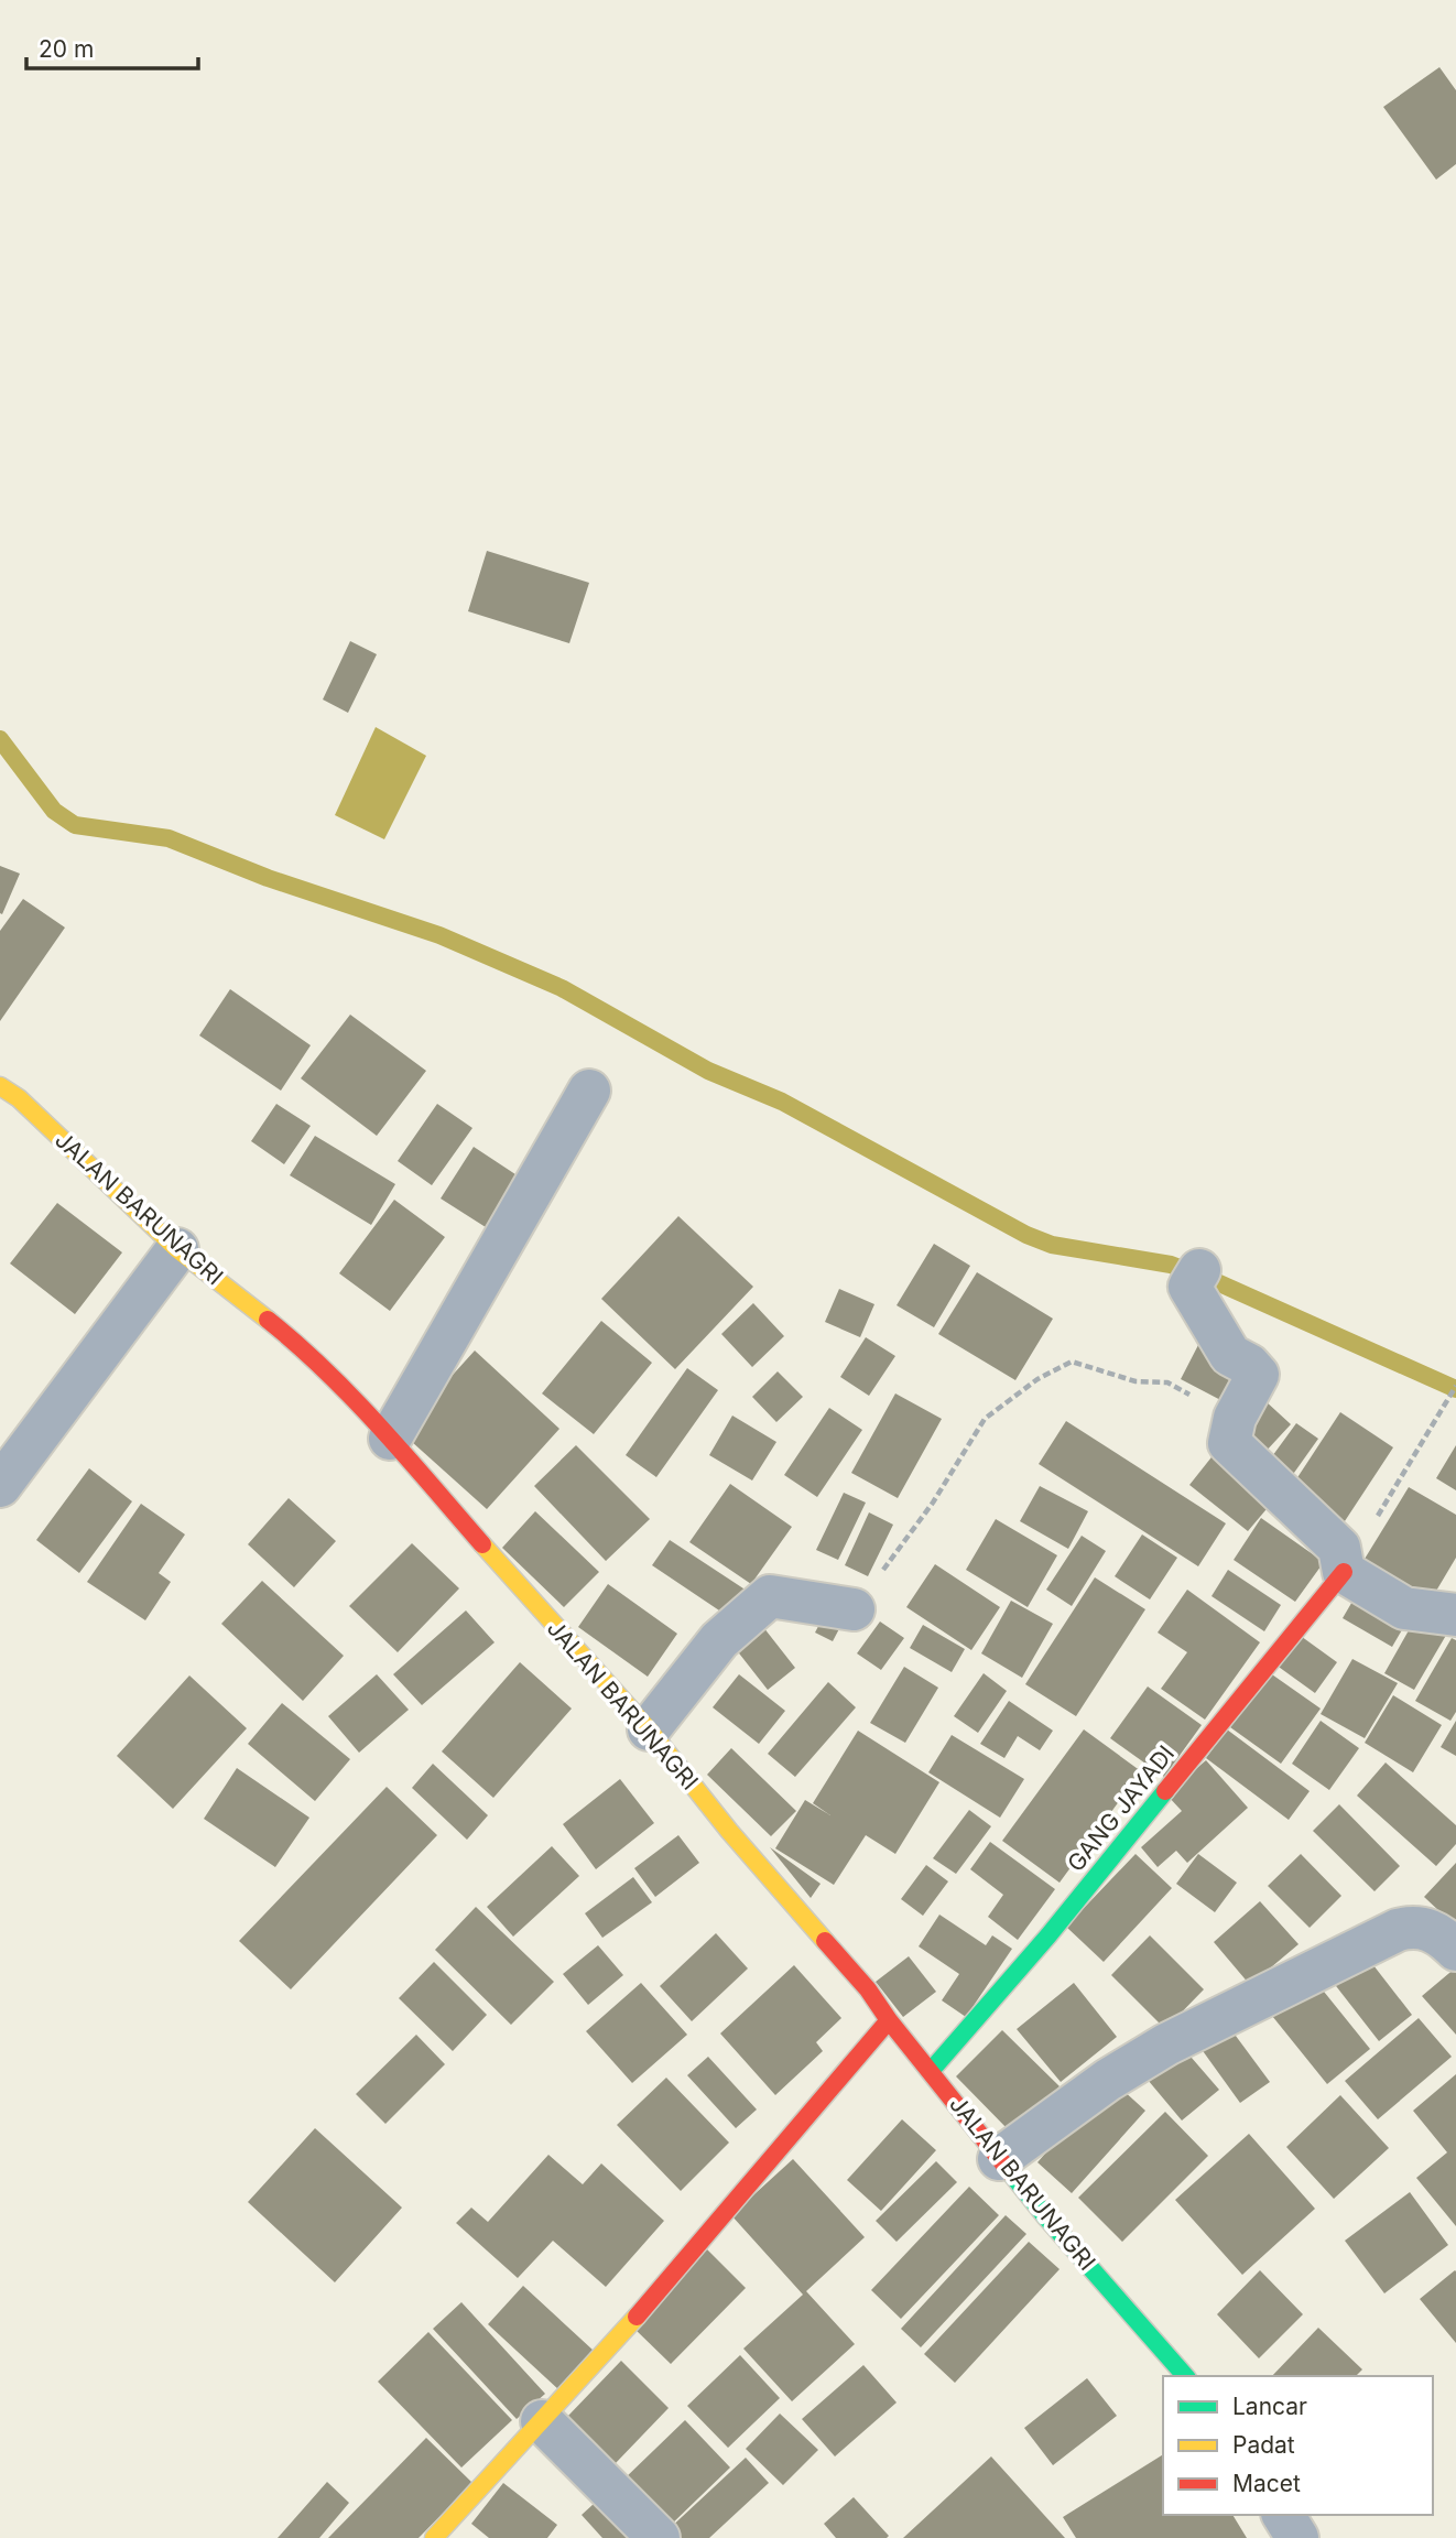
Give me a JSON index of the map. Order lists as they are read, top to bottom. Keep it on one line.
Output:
{"streets":{"street":["JALAN BARUNAGRI","GANG JAYADI"]},"crossings":[["JALAN BARUNAGRI","GANG JAYADI"]],"legend":["Lancar","Padat","Macet"],"scale_bar":"20 m"}
